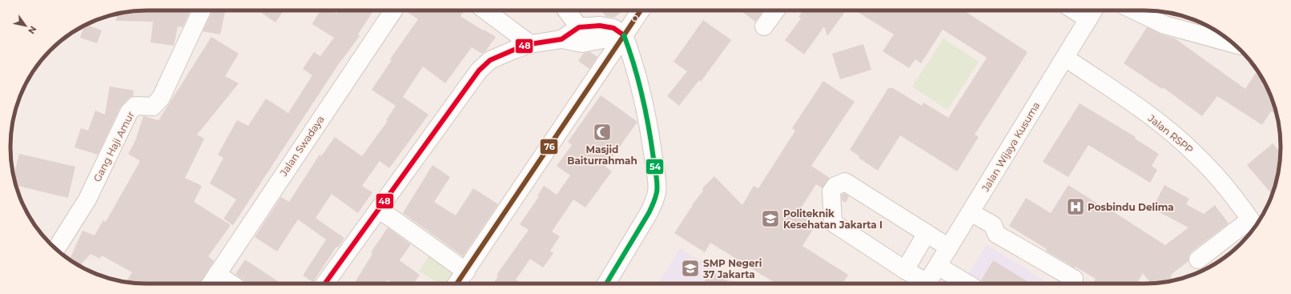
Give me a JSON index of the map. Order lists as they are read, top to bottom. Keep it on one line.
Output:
{"streets":{"street":["Jalan RSPP","Jalan Swadaya","Gang Haji Amur","Jalan Wijaya Kusuma"]},"crossings":[["Jalan RSPP","Jalan Wijaya Kusuma"]],"places":{"mosque":["Masjid Baiturrahmah"],"hospital":["Posbindu Delima"],"school or university":["Politeknik Kesehatan Jakarta I","SMP Negeri 37 Jakarta"]},"lines":["transit line 76","transit line 48","transit line 54"],"north":"bottom right"}
